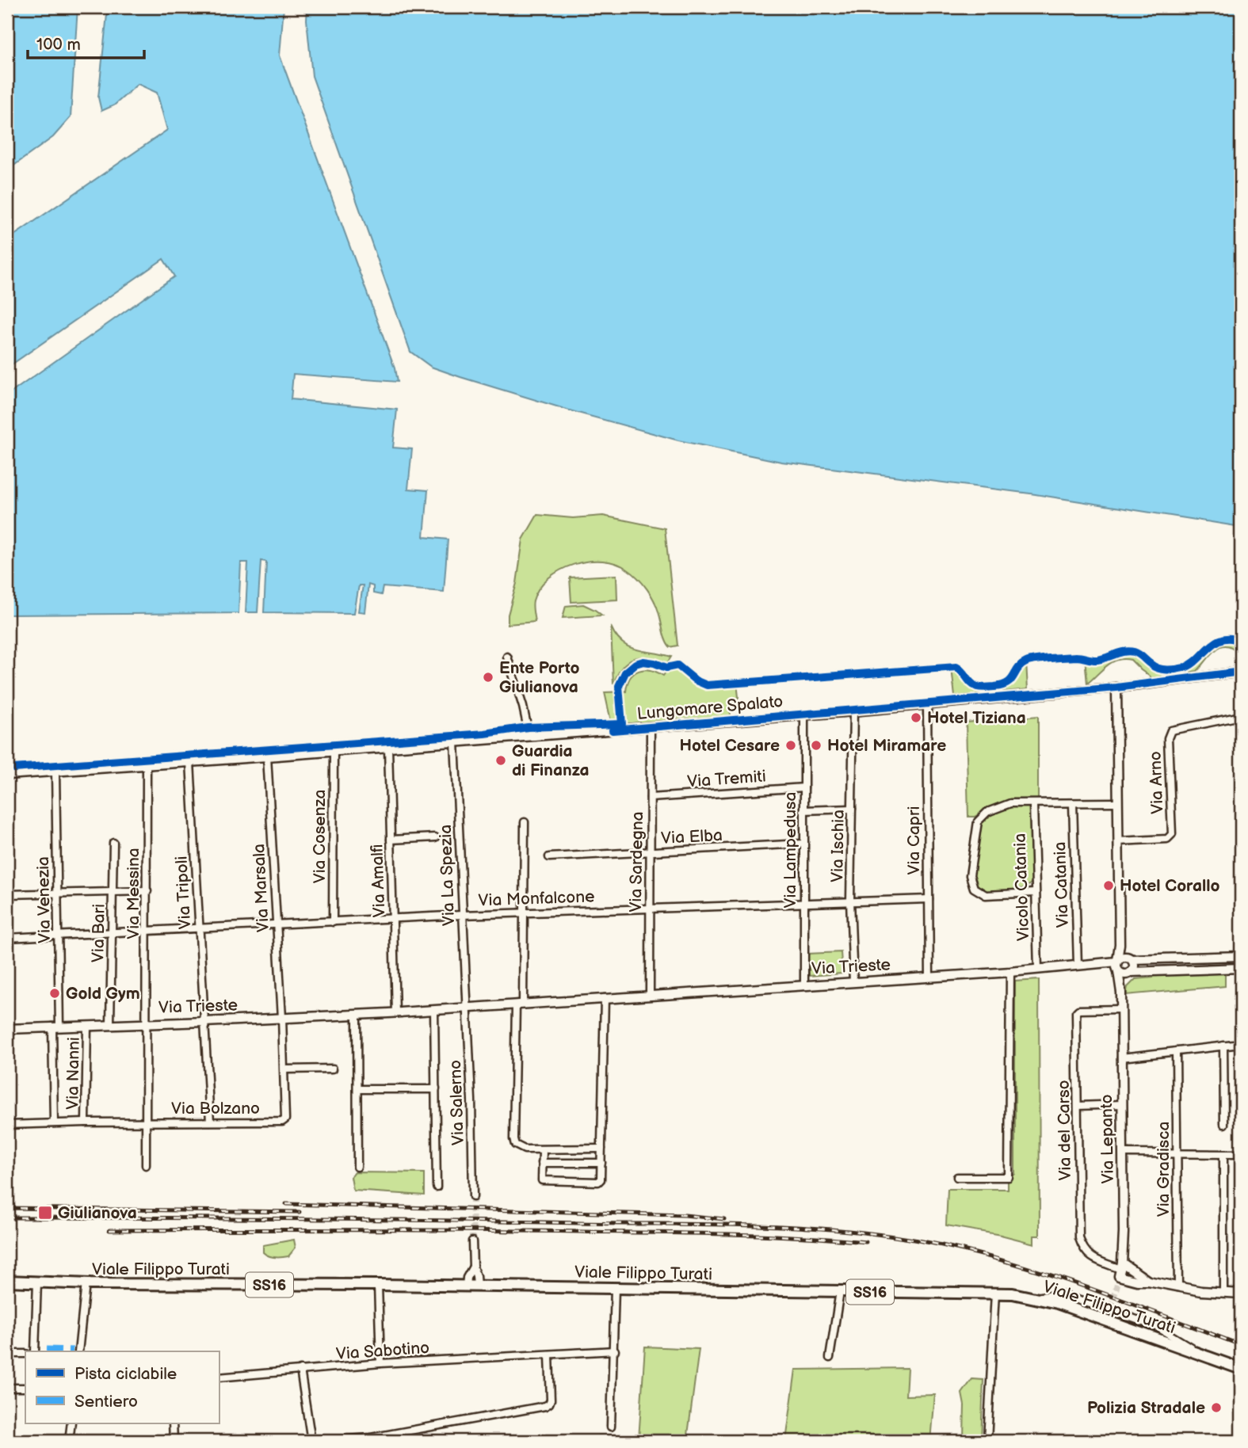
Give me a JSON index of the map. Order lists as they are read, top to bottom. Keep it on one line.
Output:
{"streets":{"main road":["Viale Filippo Turati","SS16"],"street":["Lungomare Spalato","Via Tremiti","Via Arno","Via Cosenza","Via Elba","Via Capri","Via Ischia","Via Lampedusa","Via Sardegna","Via La Spezia","Via Amalfi","Via Catania","Vicolo Catania","Via Marsala","Via Tripoli","Via Messina","Via Monfalcone","Via Venezia","Via Bari","Via Trieste","Via Nanni","Via Salerno","Via Bolzano","Via del Carso","Via Lepanto","Via Gradisca","Via Sabotino"]},"crossings":[["Lungomare Spalato","Via Cosenza"],["Lungomare Spalato","Via Capri"],["Lungomare Spalato","Via Ischia"],["Lungomare Spalato","Via Lampedusa"],["Lungomare Spalato","Via Sardegna"],["Lungomare Spalato","Via La Spezia"],["Lungomare Spalato","Via Amalfi"],["Lungomare Spalato","Via Marsala"],["Lungomare Spalato","Via Tripoli"],["Lungomare Spalato","Via Messina"],["Lungomare Spalato","Via Venezia"],["Lungomare Spalato","Via Lepanto"],["Via Tremiti","Via Lampedusa"],["Via Tremiti","Via Sardegna"],["Via Arno","Via Lepanto"],["Via Cosenza","Via Monfalcone"],["Via Elba","Via Lampedusa"],["Via Elba","Via Sardegna"],["Via Capri","Via Monfalcone"],["Via Capri","Via Trieste"],["Via Ischia","Via Monfalcone"],["Via Ischia","Via Trieste"],["Via Lampedusa","Via Monfalcone"],["Via Lampedusa","Via Trieste"],["Via Sardegna","Via Monfalcone"],["Via Sardegna","Via Trieste"],["Via La Spezia","Via Monfalcone"],["Via La Spezia","Via Trieste"],["Via La Spezia","Via Salerno"],["Via Amalfi","Via Monfalcone"],["Via Amalfi","Via Trieste"],["Via Catania","Via Trieste"],["Vicolo Catania","Via Trieste"],["Via Marsala","Via Monfalcone"],["Via Marsala","Via Trieste"],["Via Marsala","Via Bolzano"],["Via Tripoli","Via Monfalcone"],["Via Tripoli","Via Trieste"],["Via Tripoli","Via Bolzano"],["Via Messina","Via Monfalcone"],["Via Messina","Via Trieste"],["Via Monfalcone","Via Venezia"],["Via Monfalcone","Via Bari"],["Via Venezia","Via Trieste"],["Via Venezia","Via Bolzano"],["Via Bari","Via Trieste"],["Via Trieste","Via Nanni"],["Via Trieste","Via Salerno"],["Via Trieste","Via Lepanto"],["Via Nanni","Via Bolzano"],["Via del Carso","Via Lepanto"],["Viale Filippo Turati","SS16"]],"places":{"other":["Ente Porto Giulianova","Hotel Tiziana","Hotel Cesare","Hotel Miramare","Guardia di Finanza","Hotel Corallo","Gold Gym","Polizia Stradale"],"transit":["Giulianova"]},"legend":["Pista ciclabile","Sentiero"],"scale_bar":"100 m"}
